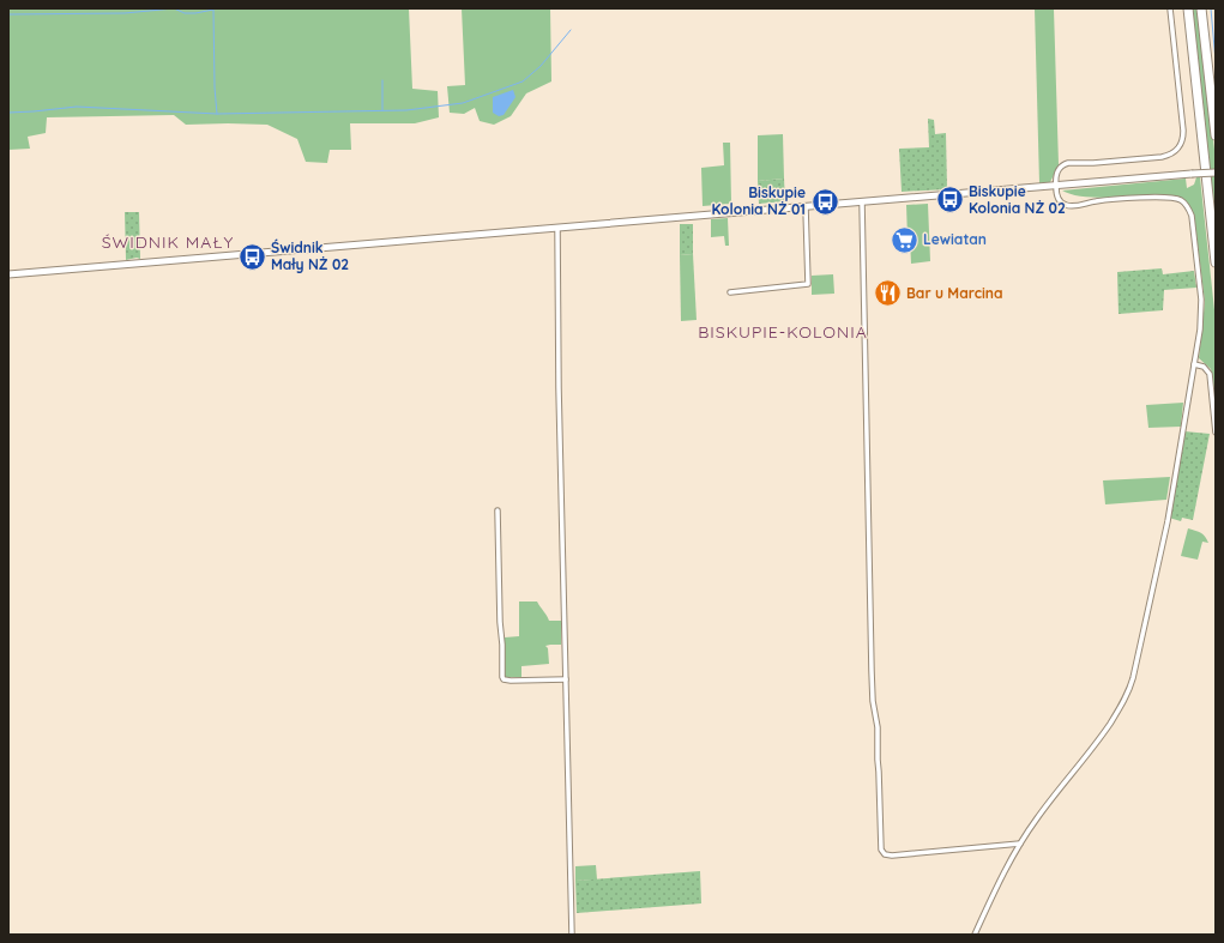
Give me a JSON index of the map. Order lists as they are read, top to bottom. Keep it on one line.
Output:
{"districts":["ŚWIDNIK MAŁY","BISKUPIE-KOLONIA"],"places":{"bus stop":["Biskupie Kolonia NŻ 02","Biskupie Kolonia NŻ 01","Świdnik Mały NŻ 02"],"supermarket":["Lewiatan"],"restaurant":["Bar u Marcina"]}}
